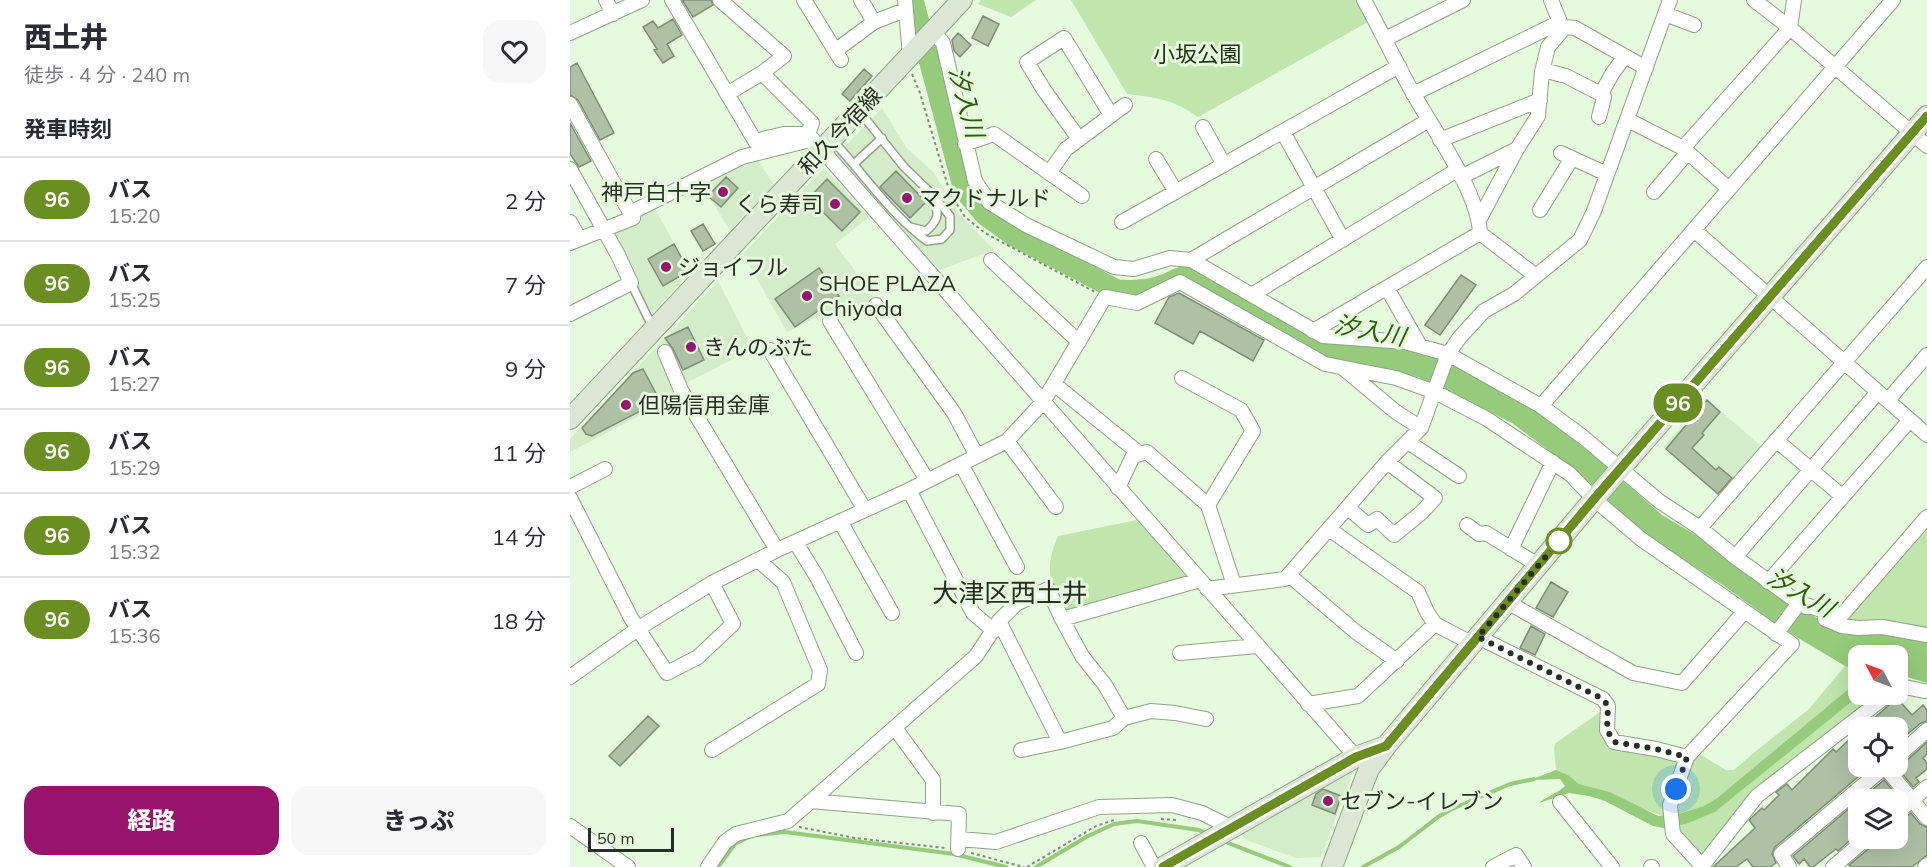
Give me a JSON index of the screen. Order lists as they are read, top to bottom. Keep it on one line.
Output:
{"streets":{"street":["和久今宿線"]},"districts":["大津区西土井"],"water":["汐入川"],"parks":["小坂公園"],"places":["神戸白十字","マクドナルド","くら寿司","ジョイフル","SHOE PLAZA Chiyoda","きんのぶた","但陽信用金庫","セブン-イレブン"],"lines":["bus line 96"],"scale_bar":"50 m","north":"top left","page":{"heading":[["西土井","徒歩 · 4 分 · 240 m"],"発車時刻"],"on_map":"96","list":[{"mark":"96","name":"バス","note":"15:20","value":"2 分"},{"mark":"96","name":"バス","note":"15:25","value":"7 分"},{"mark":"96","name":"バス","note":"15:27","value":"9 分"},{"mark":"96","name":"バス","note":"15:29","value":"11 分"},{"mark":"96","name":"バス","note":"15:32","value":"14 分"},{"mark":"96","name":"バス","note":"15:36","value":"18 分"}],"buttons":["経路","きっぷ"],"scale":"50 m"}}
